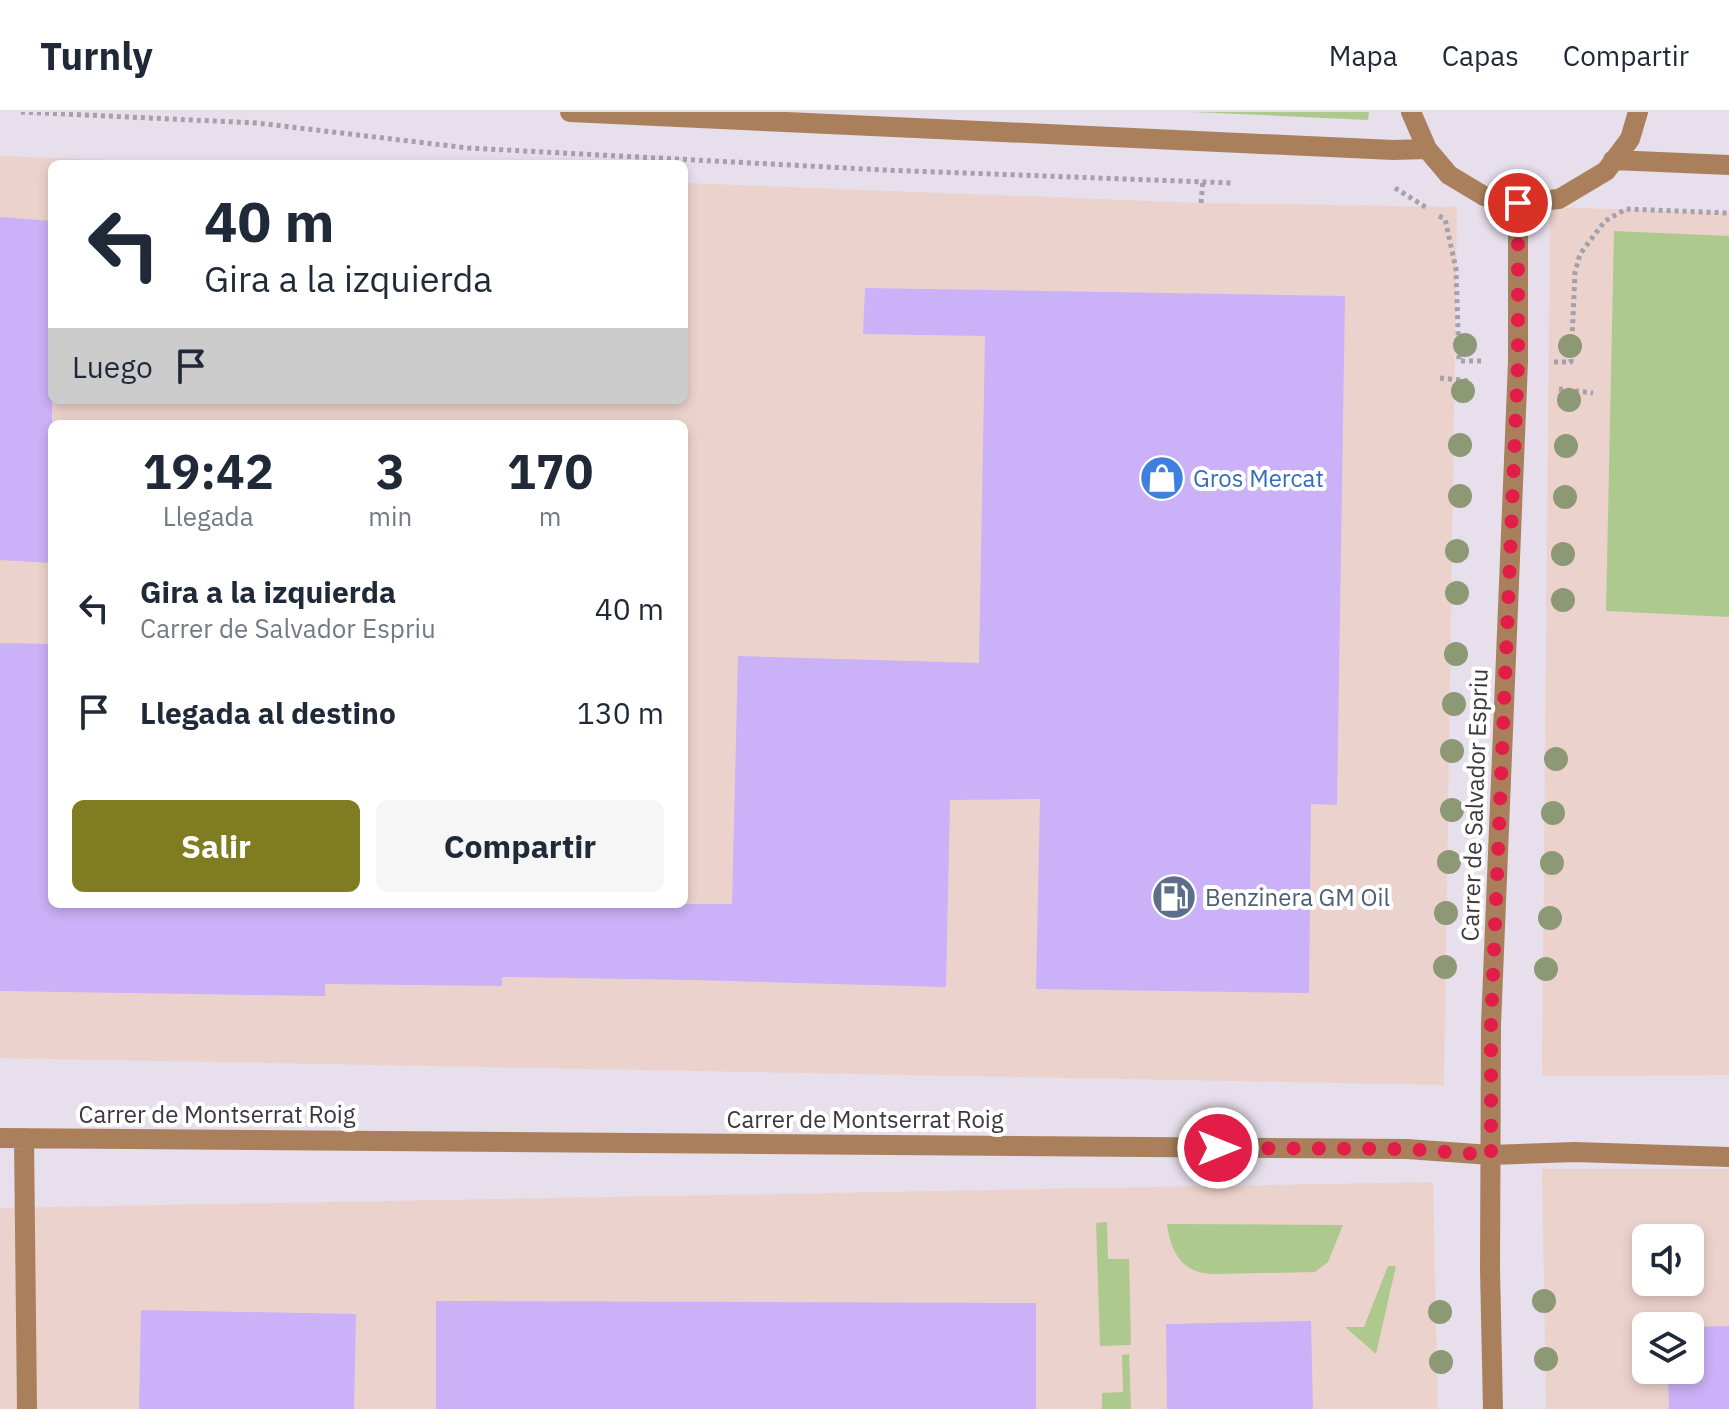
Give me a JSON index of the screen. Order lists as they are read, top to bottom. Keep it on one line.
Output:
{"streets":{"street":["Carrer de Salvador Espriu","Carrer de Montserrat Roig"]},"crossings":[["Carrer de Salvador Espriu","Carrer de Montserrat Roig"]],"places":{"shop":["Gros Mercat"],"fuel station":["Benzinera GM Oil"]},"page":{"header":"Turnly","nav":["Mapa","Capas","Compartir"],"turn":["40 m","Gira a la izquierda"],"then":"Luego","eta":["19:42","Llegada","3","min","170","m"],"list":[{"name":"Gira a la izquierda","note":"Carrer de Salvador Espriu","value":"40 m"},{"name":"Llegada al destino","value":"130 m"}],"buttons":["Salir","Compartir"]}}
